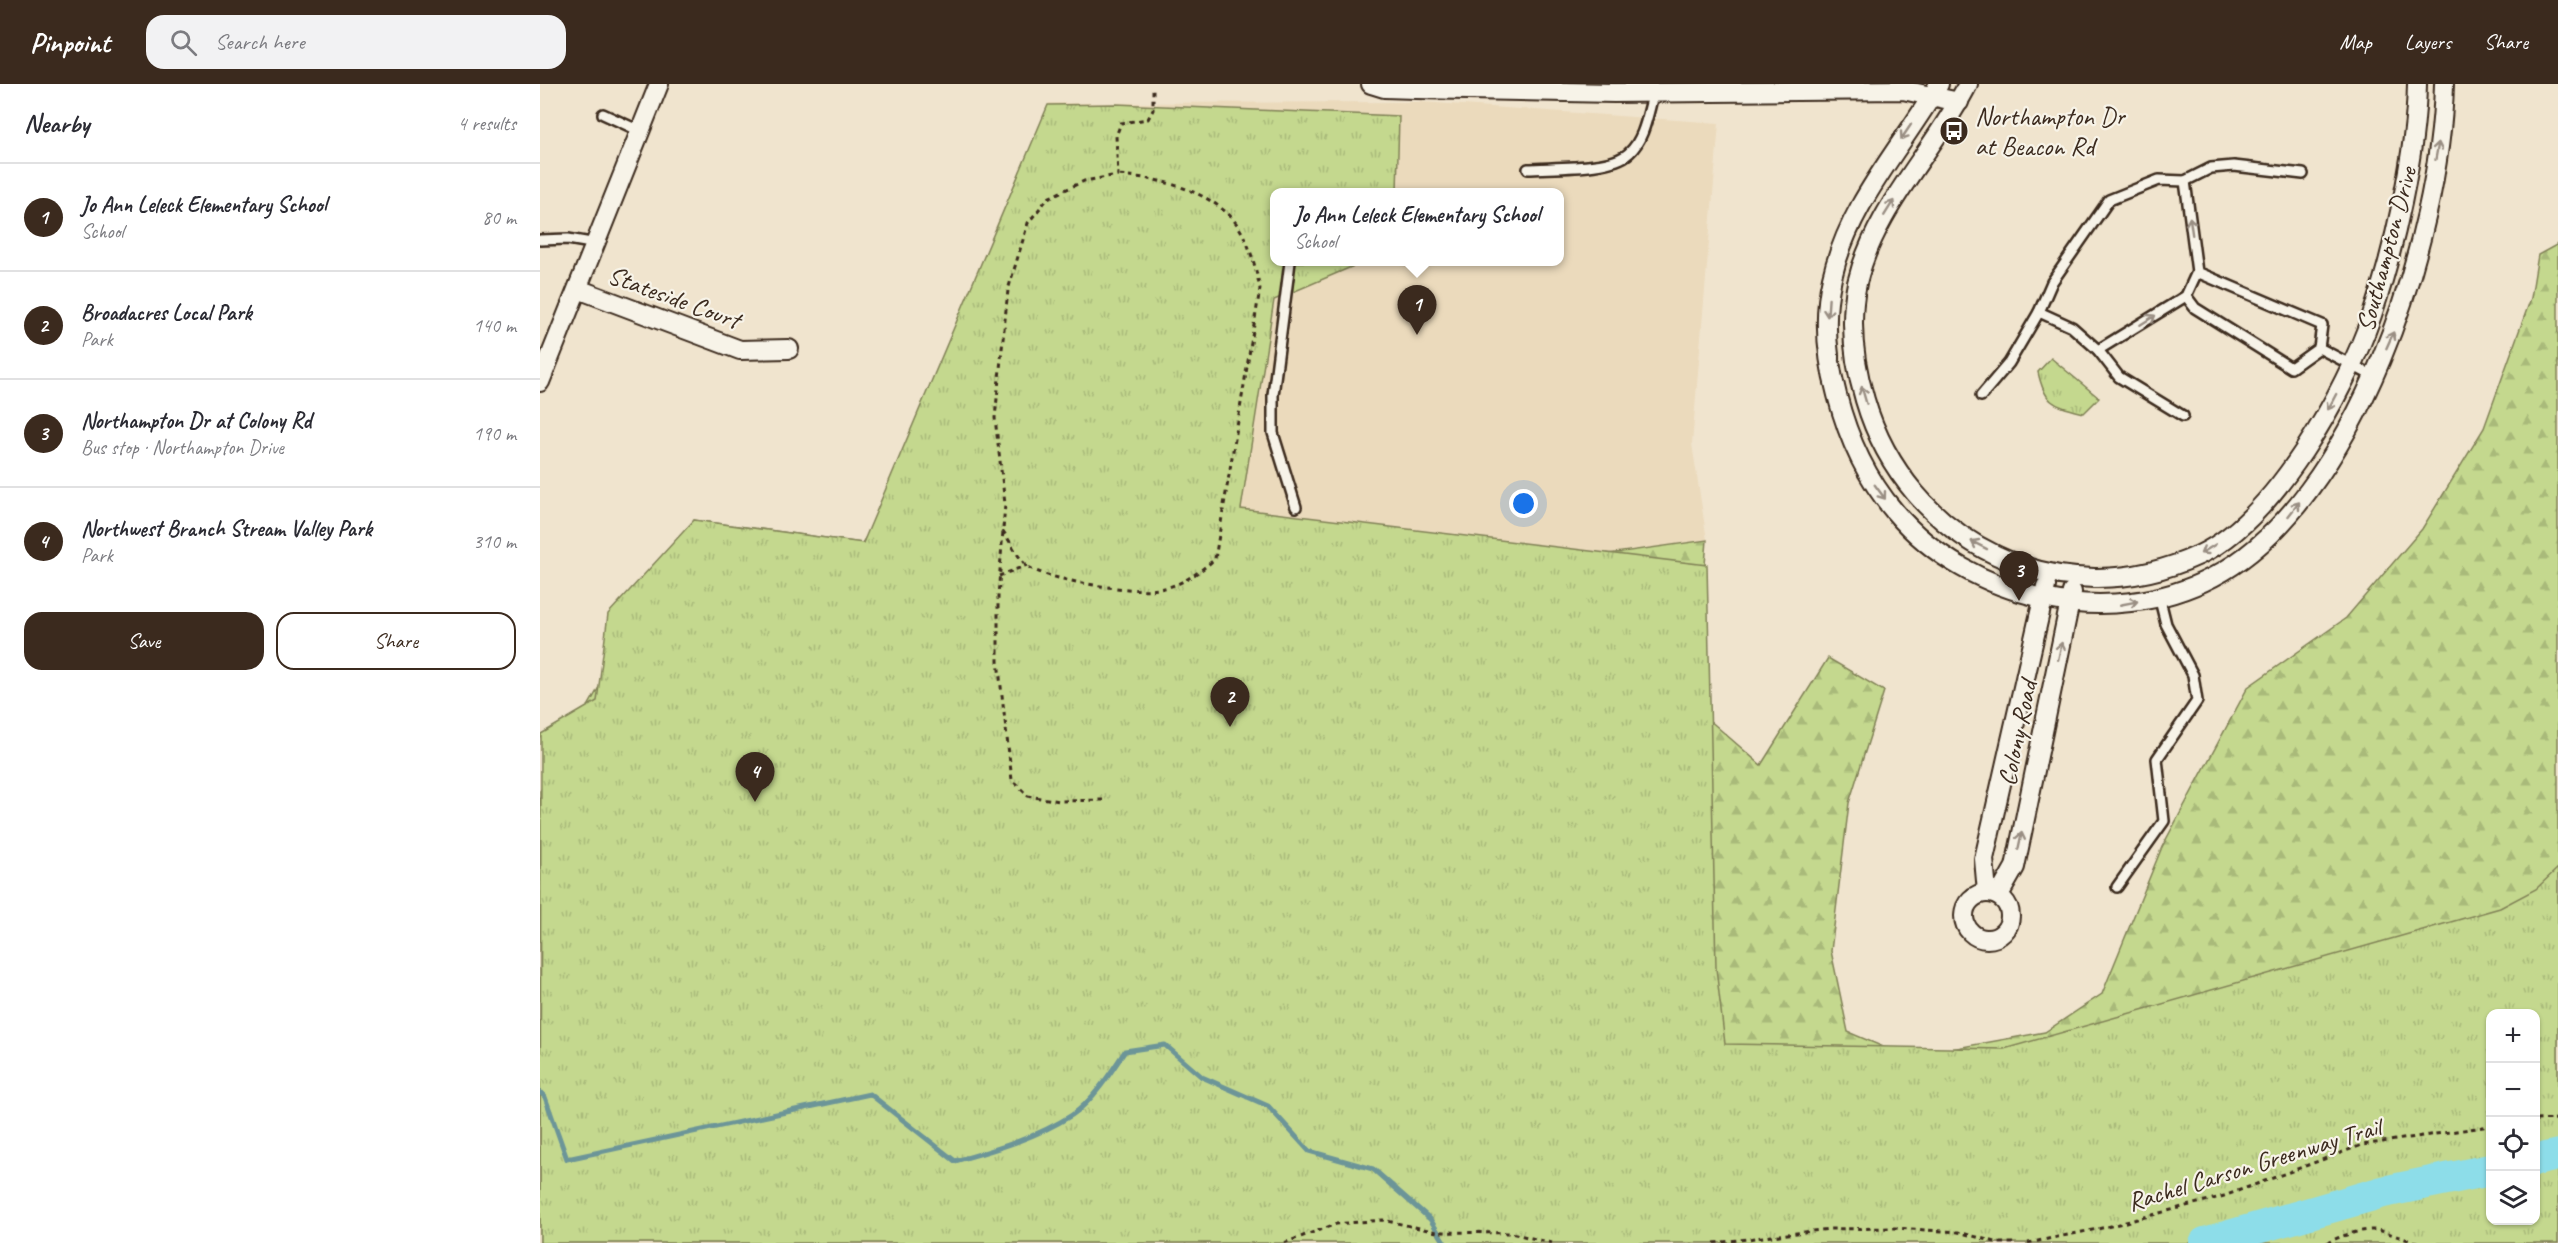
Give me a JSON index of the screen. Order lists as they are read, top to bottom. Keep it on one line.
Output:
{"streets":{"street":["Southampton Drive","Stateside Court","Colony Road"],"path":["Rachel Carson Greenway Trail"]},"crossings":[["Southampton Drive","Colony Road"]],"places":{"bus stop":["Northampton Dr at Beacon Rd"]},"page":{"header":"Pinpoint","search":"Search here","nav":["Map","Layers","Share"],"heading":["Nearby","4 results"],"list":[{"mark":"1","name":"Jo Ann Leleck Elementary School","note":"School","value":"80 m"},{"mark":"2","name":"Broadacres Local Park","note":"Park","value":"140 m"},{"mark":"3","name":"Northampton Dr at Colony Rd","note":"Bus stop · Northampton Drive","value":"190 m"},{"mark":"4","name":"Northwest Branch Stream Valley Park","note":"Park","value":"310 m"}],"popup":["Jo Ann Leleck Elementary School","School"],"pins":["1","3","2","4"],"buttons":["Save","Share"],"map_buttons":["+","−"]}}
